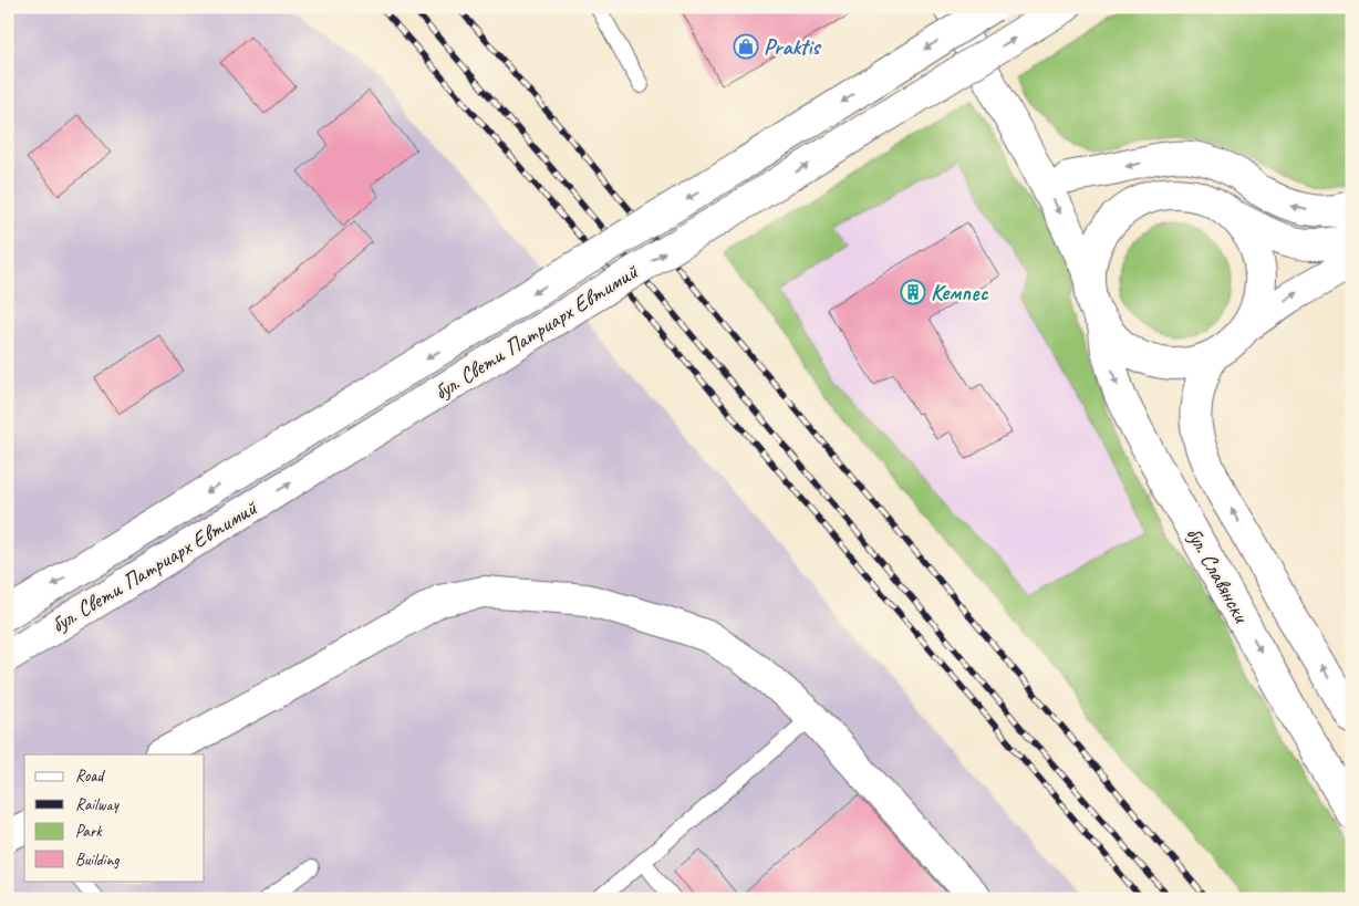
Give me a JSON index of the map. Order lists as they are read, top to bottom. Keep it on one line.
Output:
{"streets":{"main road":["бул. Свети Патриарх Евтимий","бул. Славянски"]},"places":{"shop":["Praktis"],"building":["Кемпес"]},"legend":["Road","Railway","Park","Building"]}
